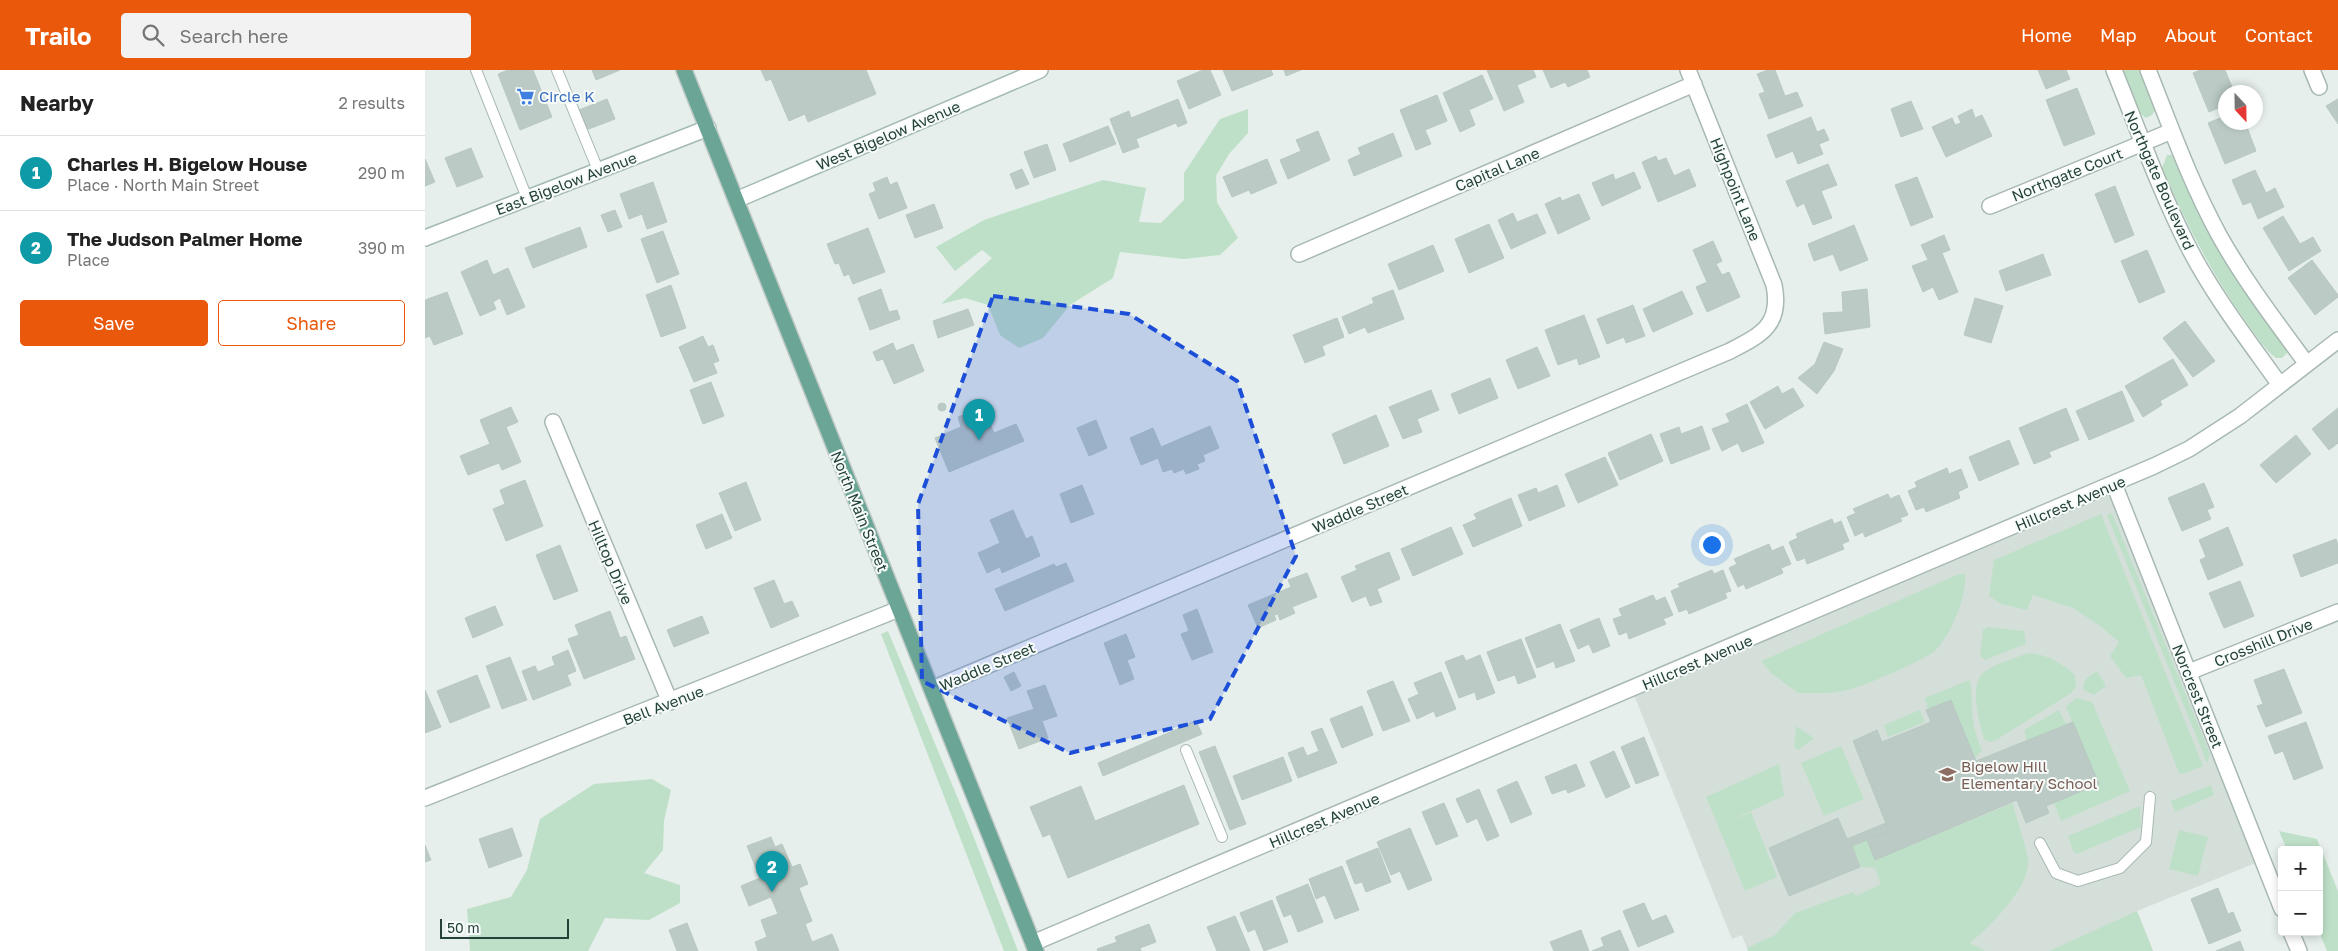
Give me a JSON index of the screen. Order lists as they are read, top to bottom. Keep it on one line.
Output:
{"streets":{"main road":["North Main Street"],"street":["West Bigelow Avenue","Capital Lane","Northgate Court","Northgate Boulevard","East Bigelow Avenue","Highpoint Lane","Hillcrest Avenue","Waddle Street","Hilltop Drive","Crosshill Drive","Norcrest Street","Bell Avenue"]},"crossings":[["West Bigelow Avenue","North Main Street"],["Capital Lane","Highpoint Lane"],["Northgate Court","Northgate Boulevard"],["Northgate Boulevard","Hillcrest Avenue"],["East Bigelow Avenue","North Main Street"],["Highpoint Lane","Waddle Street"],["Hillcrest Avenue","North Main Street"],["Hillcrest Avenue","Norcrest Street"],["Waddle Street","North Main Street"],["North Main Street","Bell Avenue"],["Hilltop Drive","Bell Avenue"],["Crosshill Drive","Norcrest Street"]],"places":{"supermarket":["Circle K"],"school or university":["Bigelow Hill Elementary School"]},"scale_bar":"50 m","north":"bottom","page":{"header":"Trailo","search":"Search here","nav":["Home","Map","About","Contact"],"heading":["Nearby","2 results"],"list":[{"mark":"1","name":"Charles H. Bigelow House","note":"Place · North Main Street","value":"290 m"},{"mark":"2","name":"The Judson Palmer Home","note":"Place","value":"390 m"}],"buttons":["Save","Share"],"pins":["1","2"],"map_buttons":["+","−"],"scale":"50 m"}}
